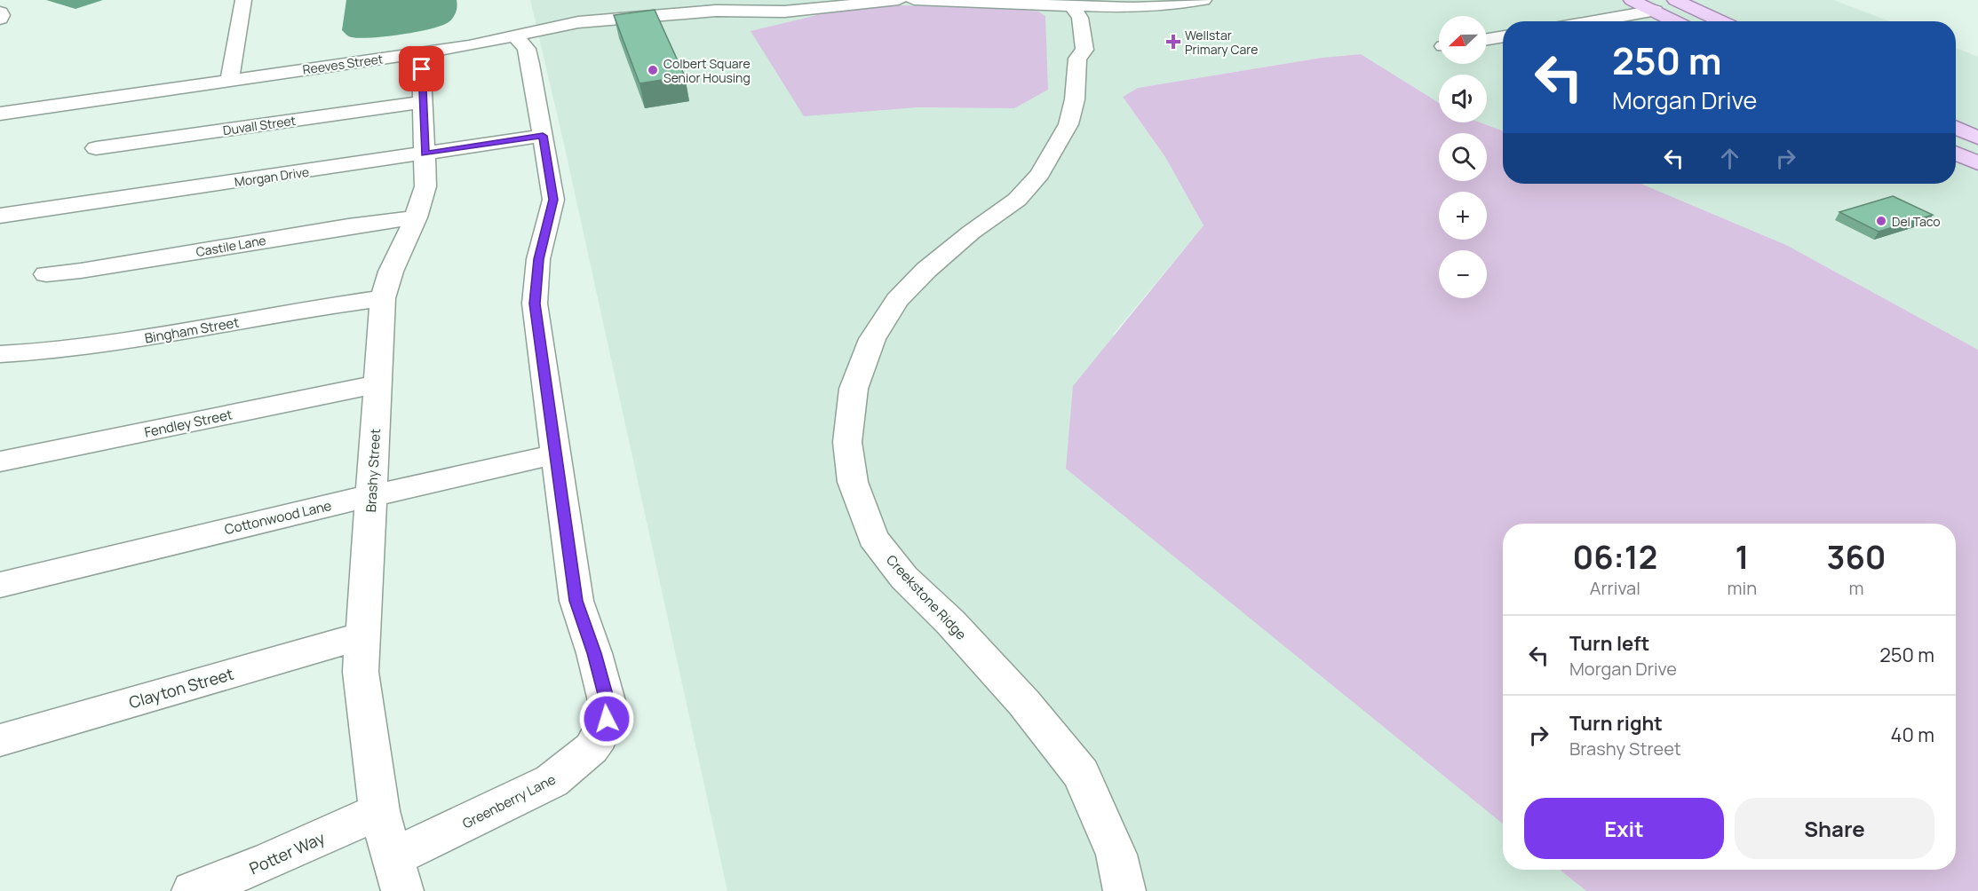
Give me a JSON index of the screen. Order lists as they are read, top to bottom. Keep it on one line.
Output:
{"streets":{"street":["Reeves Street","Duvall Street","Morgan Drive","Castile Lane","Bingham Street","Fendley Street","Brashy Street","Cottonwood Lane","Creekstone Ridge","Clayton Street","Greenberry Lane","Potter Way"]},"crossings":[["Reeves Street","Brashy Street"],["Reeves Street","Greenberry Lane"],["Duvall Street","Brashy Street"],["Morgan Drive","Brashy Street"],["Morgan Drive","Greenberry Lane"],["Castile Lane","Brashy Street"],["Bingham Street","Brashy Street"],["Fendley Street","Brashy Street"],["Brashy Street","Cottonwood Lane"],["Brashy Street","Clayton Street"],["Brashy Street","Greenberry Lane"],["Brashy Street","Potter Way"],["Cottonwood Lane","Greenberry Lane"]],"places":{"health":["Wellstar Primary Care"],"other":["Colbert Square Senior Housing","Del Taco"]},"north":"left","page":{"map_buttons":["+","−"],"turn":["250 m","Morgan Drive"],"eta":["06:12","Arrival","1","min","360","m"],"list":[{"name":"Turn left","note":"Morgan Drive","value":"250 m"},{"name":"Turn right","note":"Brashy Street","value":"40 m"}],"buttons":["Exit","Share"]}}
